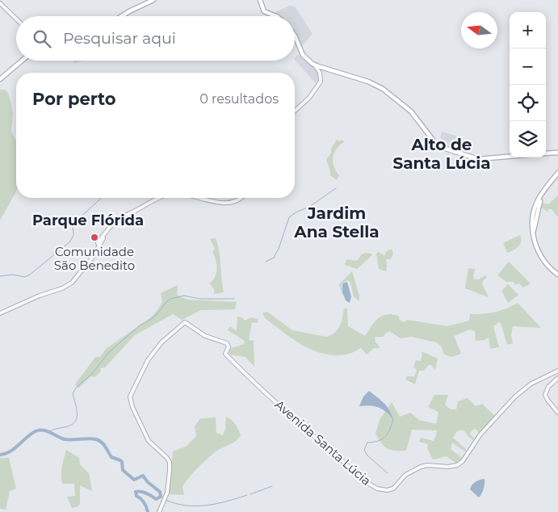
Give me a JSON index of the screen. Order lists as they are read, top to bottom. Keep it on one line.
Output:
{"streets":{"street":["Avenida Santa Lúcia"]},"districts":["Alto de Santa Lúcia","Jardim Ana Stella","Parque Flórida"],"places":["Comunidade São Benedito"],"north":"left","page":{"map_buttons":["+","−"],"search":"Pesquisar aqui","heading":["Por perto","0 resultados"]}}
